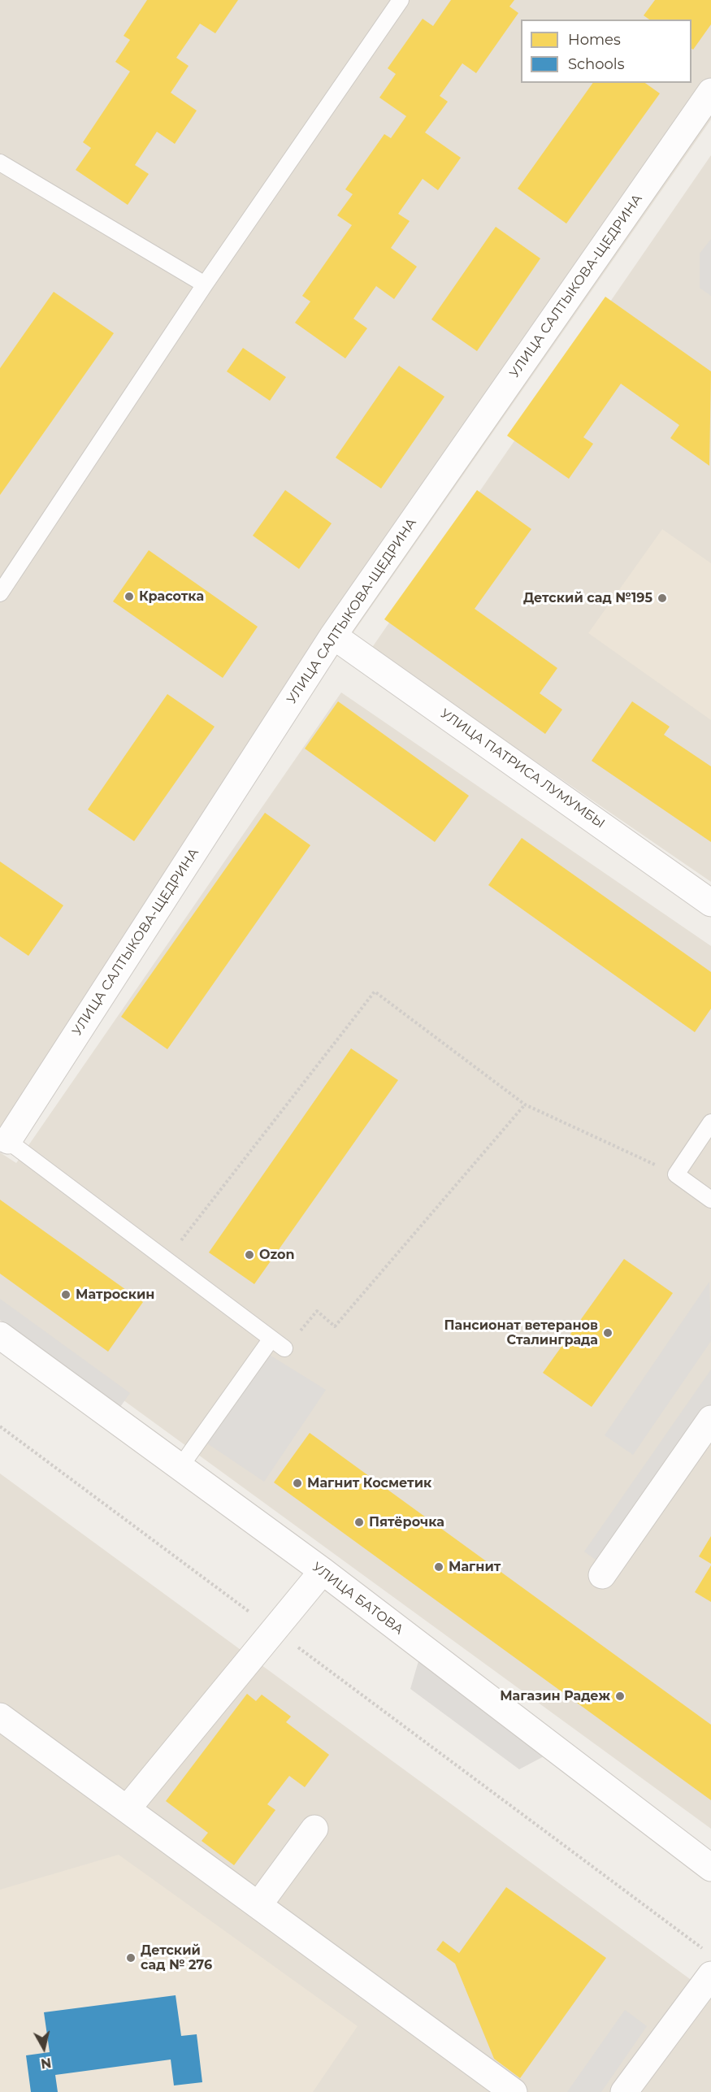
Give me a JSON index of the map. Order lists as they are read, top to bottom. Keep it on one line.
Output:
{"streets":{"street":["УЛИЦА САЛТЫКОВА-ЩЕДРИНА","УЛИЦА ПАТРИСА ЛУМУМБЫ","УЛИЦА БАТОВА"]},"crossings":[["УЛИЦА САЛТЫКОВА-ЩЕДРИНА","УЛИЦА ПАТРИСА ЛУМУМБЫ"]],"places":["Красотка","Детский сад №195","Ozon","Матроскин","Пансионат ветеранов Сталинграда","Магнит Косметик","Пятёрочка","Магнит","Магазин Радеж","Детский сад № 276"],"legend":["Homes","Schools"],"north":"bottom"}
